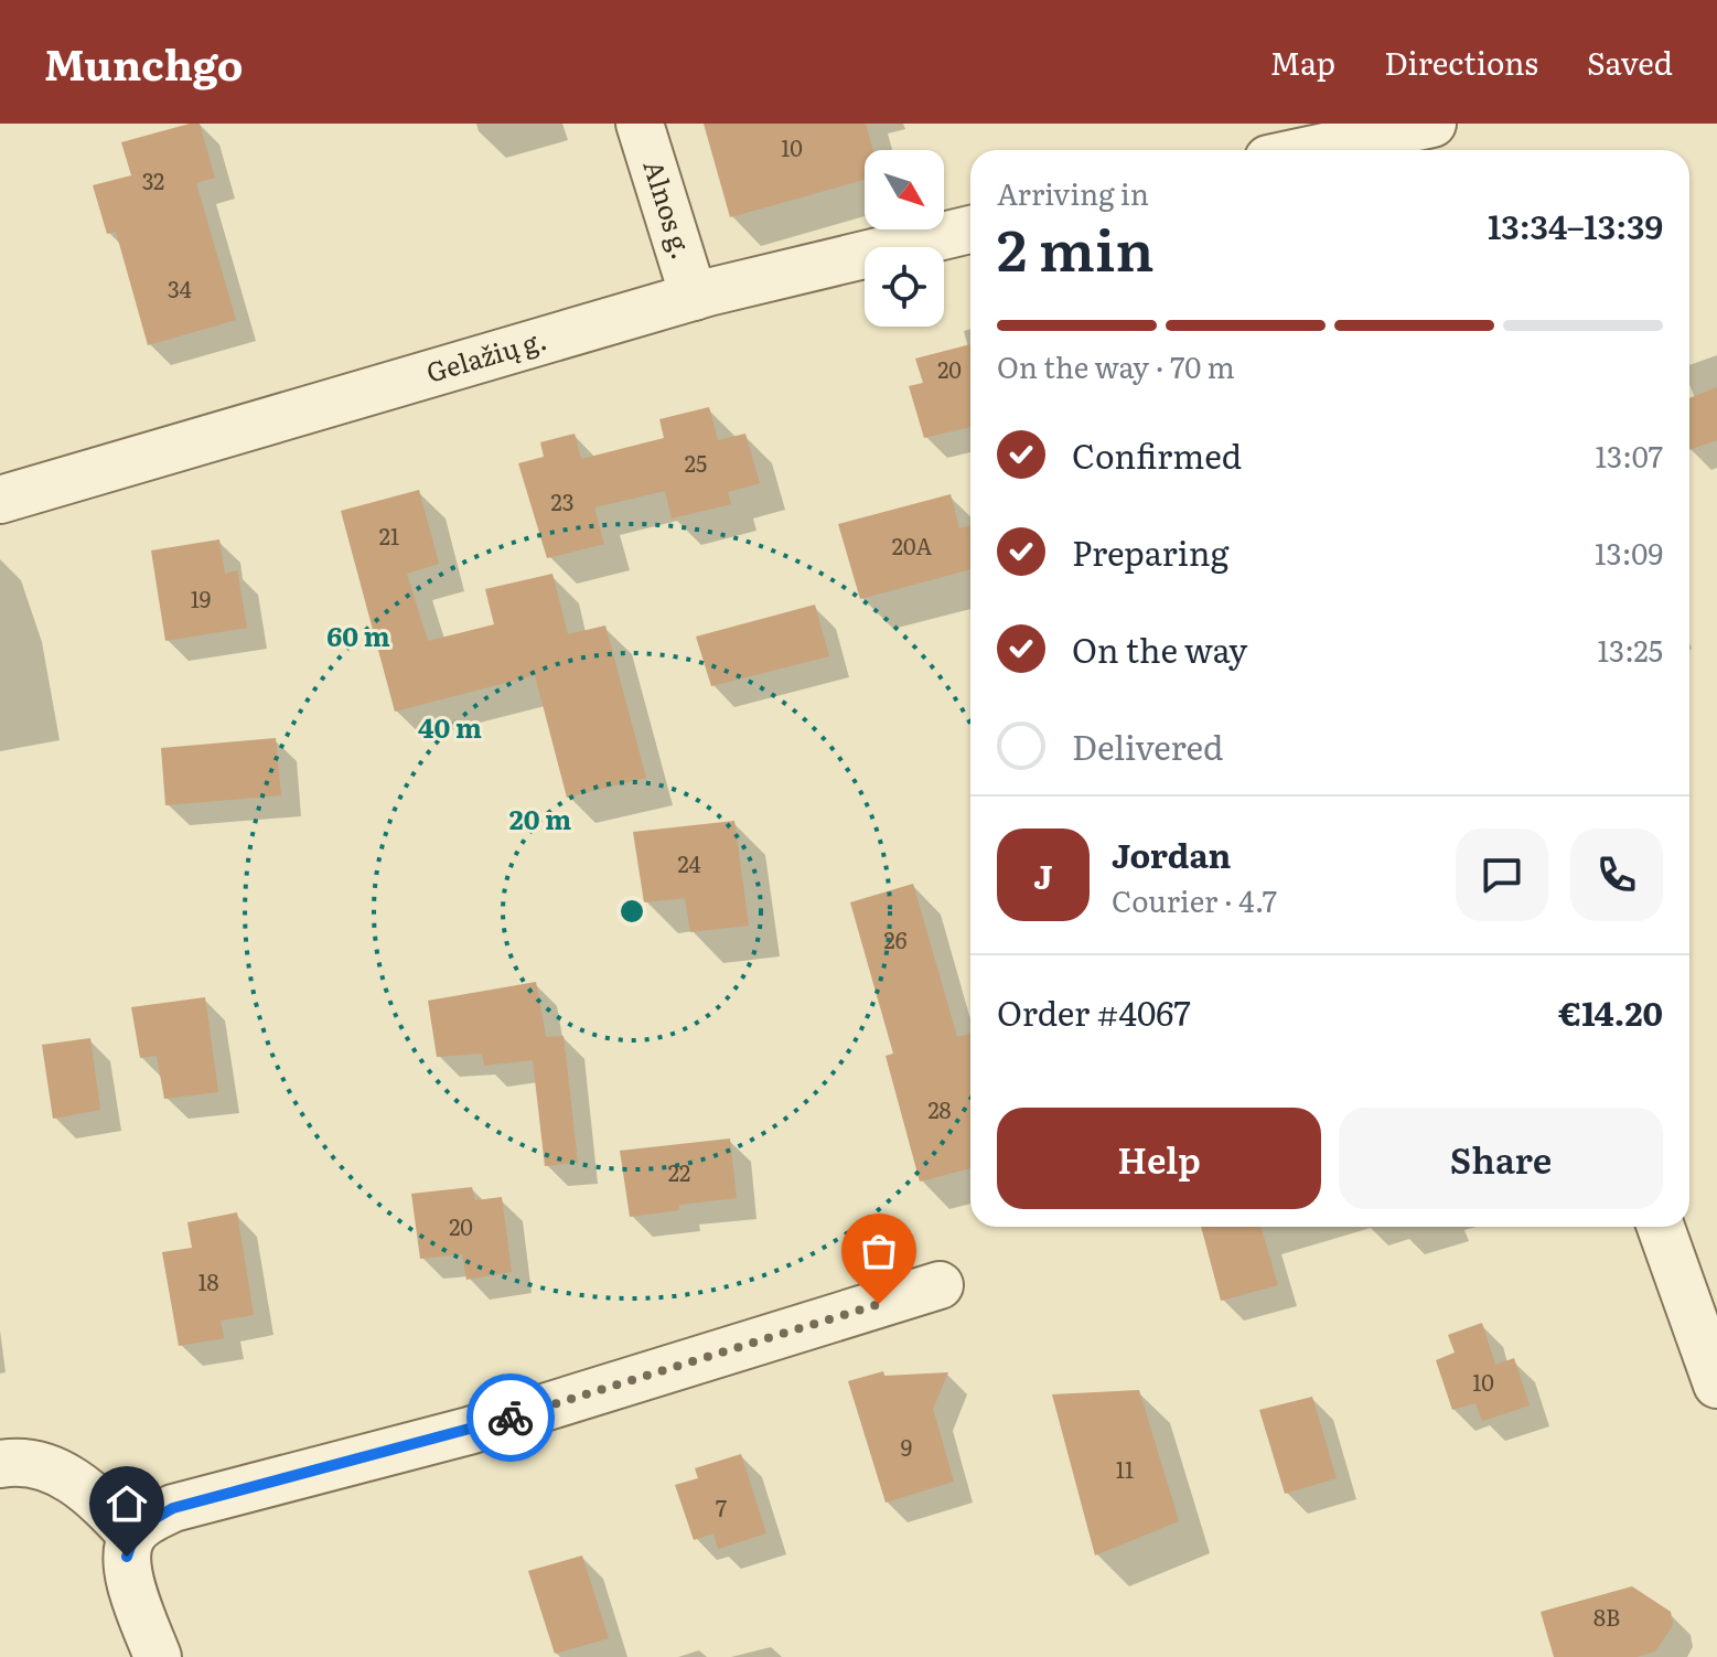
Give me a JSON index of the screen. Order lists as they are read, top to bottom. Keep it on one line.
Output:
{"streets":{"street":["Alnos g.","Gelažių g."]},"crossings":[["Alnos g.","Gelažių g."]],"house_numbers":["10","32","34","20","25","23","21","20A","19","24","26","28","22","20","18","10","9","11","7","8B"],"north":"bottom right","page":{"header":"Munchgo","nav":["Map","Directions","Saved"],"heading":["2 min","Arriving in","13:34–13:39"],"panel":["Jordan","Courier · 4.7","Order #4067","€14.20"],"bar":"On the way · 70 m","list":[["Confirmed","13:07"],["Preparing","13:09"],["On the way","13:25"],"Delivered"],"round":"J","buttons":["Help","Share"]},"rings":["60 m","40 m","20 m"]}
